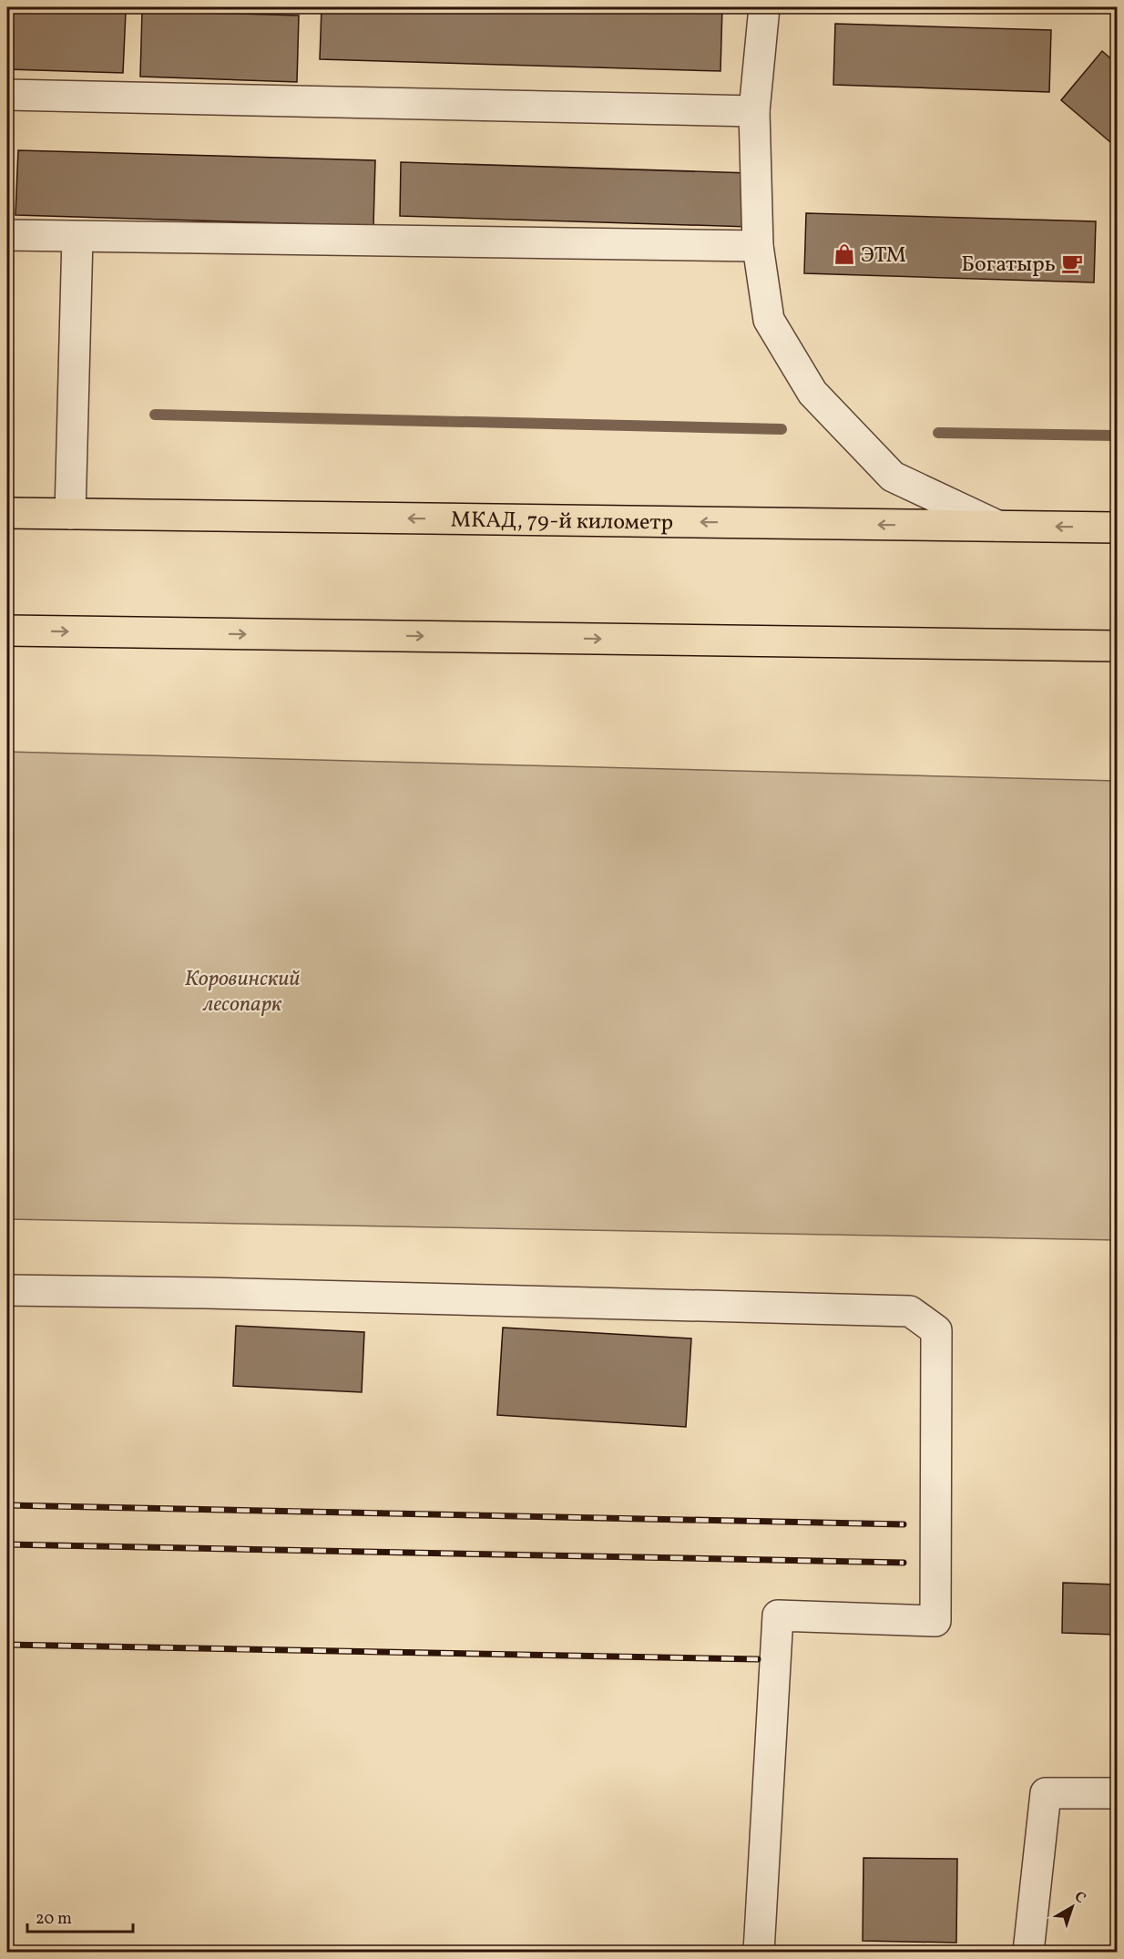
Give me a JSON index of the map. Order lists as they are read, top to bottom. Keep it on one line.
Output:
{"streets":{"highway":["МКАД, 79-й километр"]},"parks":["Коровинский лесопарк"],"places":{"shop":["ЭТМ"],"cafe":["Богатырь"]},"scale_bar":"20 m","north":"top right"}
